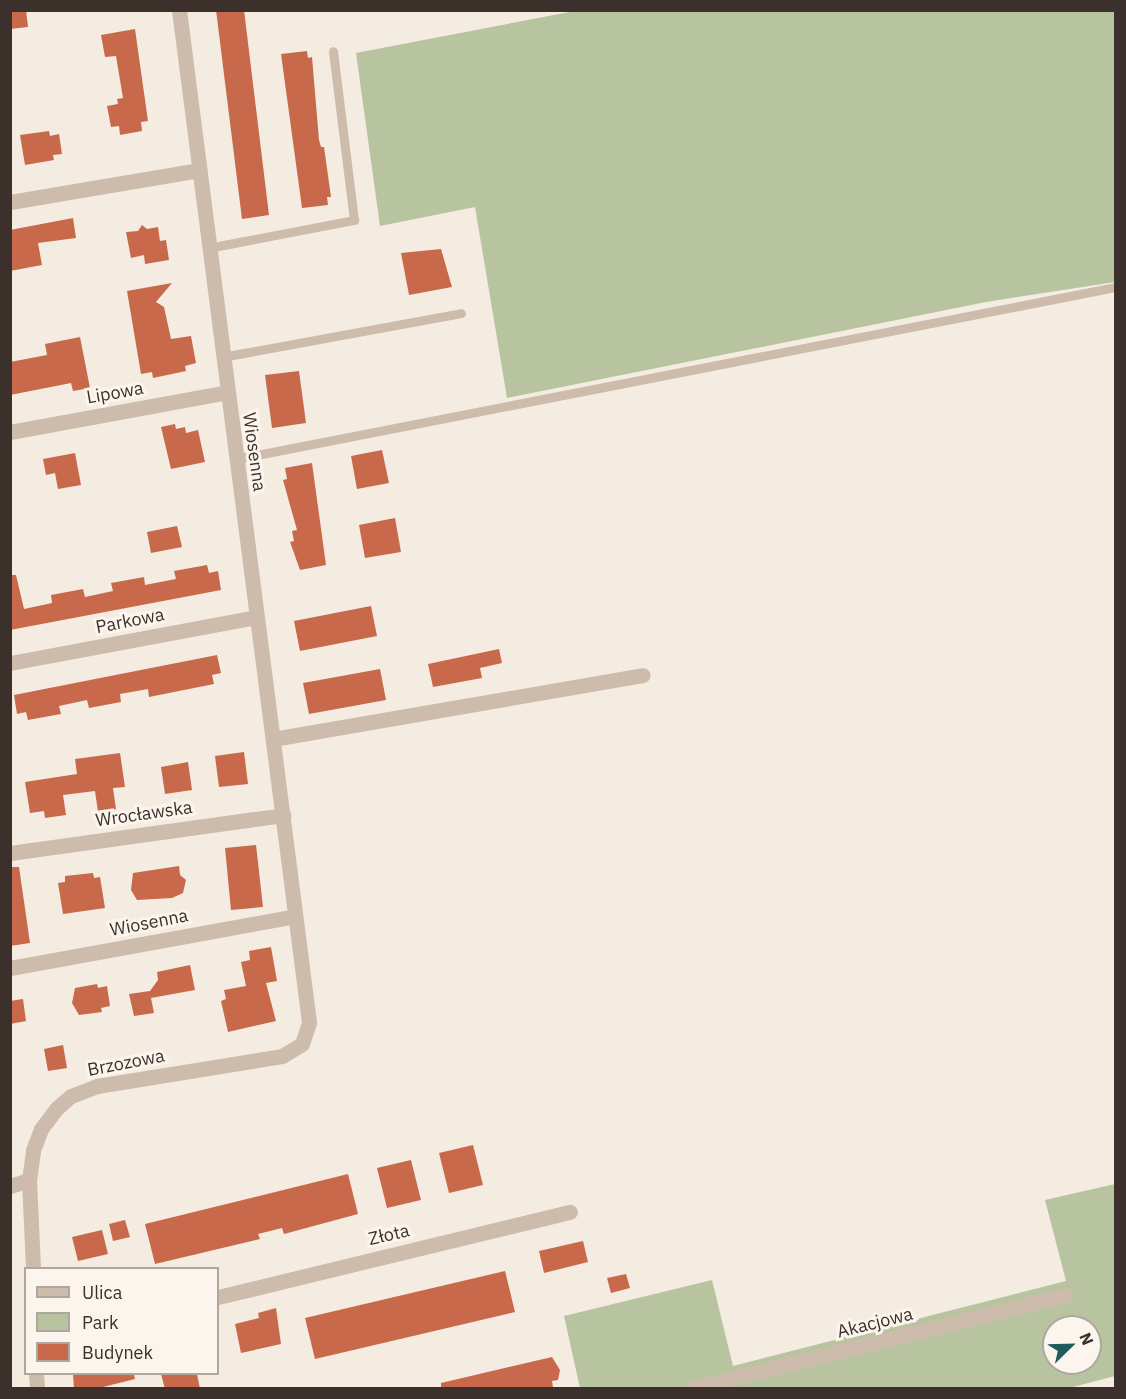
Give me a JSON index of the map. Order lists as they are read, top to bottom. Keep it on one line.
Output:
{"streets":{"street":["Lipowa","Wiosenna","Parkowa","Wrocławska","Brzozowa","Złota","Akacjowa"]},"crossings":[["Lipowa","Wiosenna"],["Wiosenna","Parkowa"],["Wiosenna","Wrocławska"],["Wiosenna","Brzozowa"]],"legend":["Ulica","Park","Budynek"],"north":"top right"}
